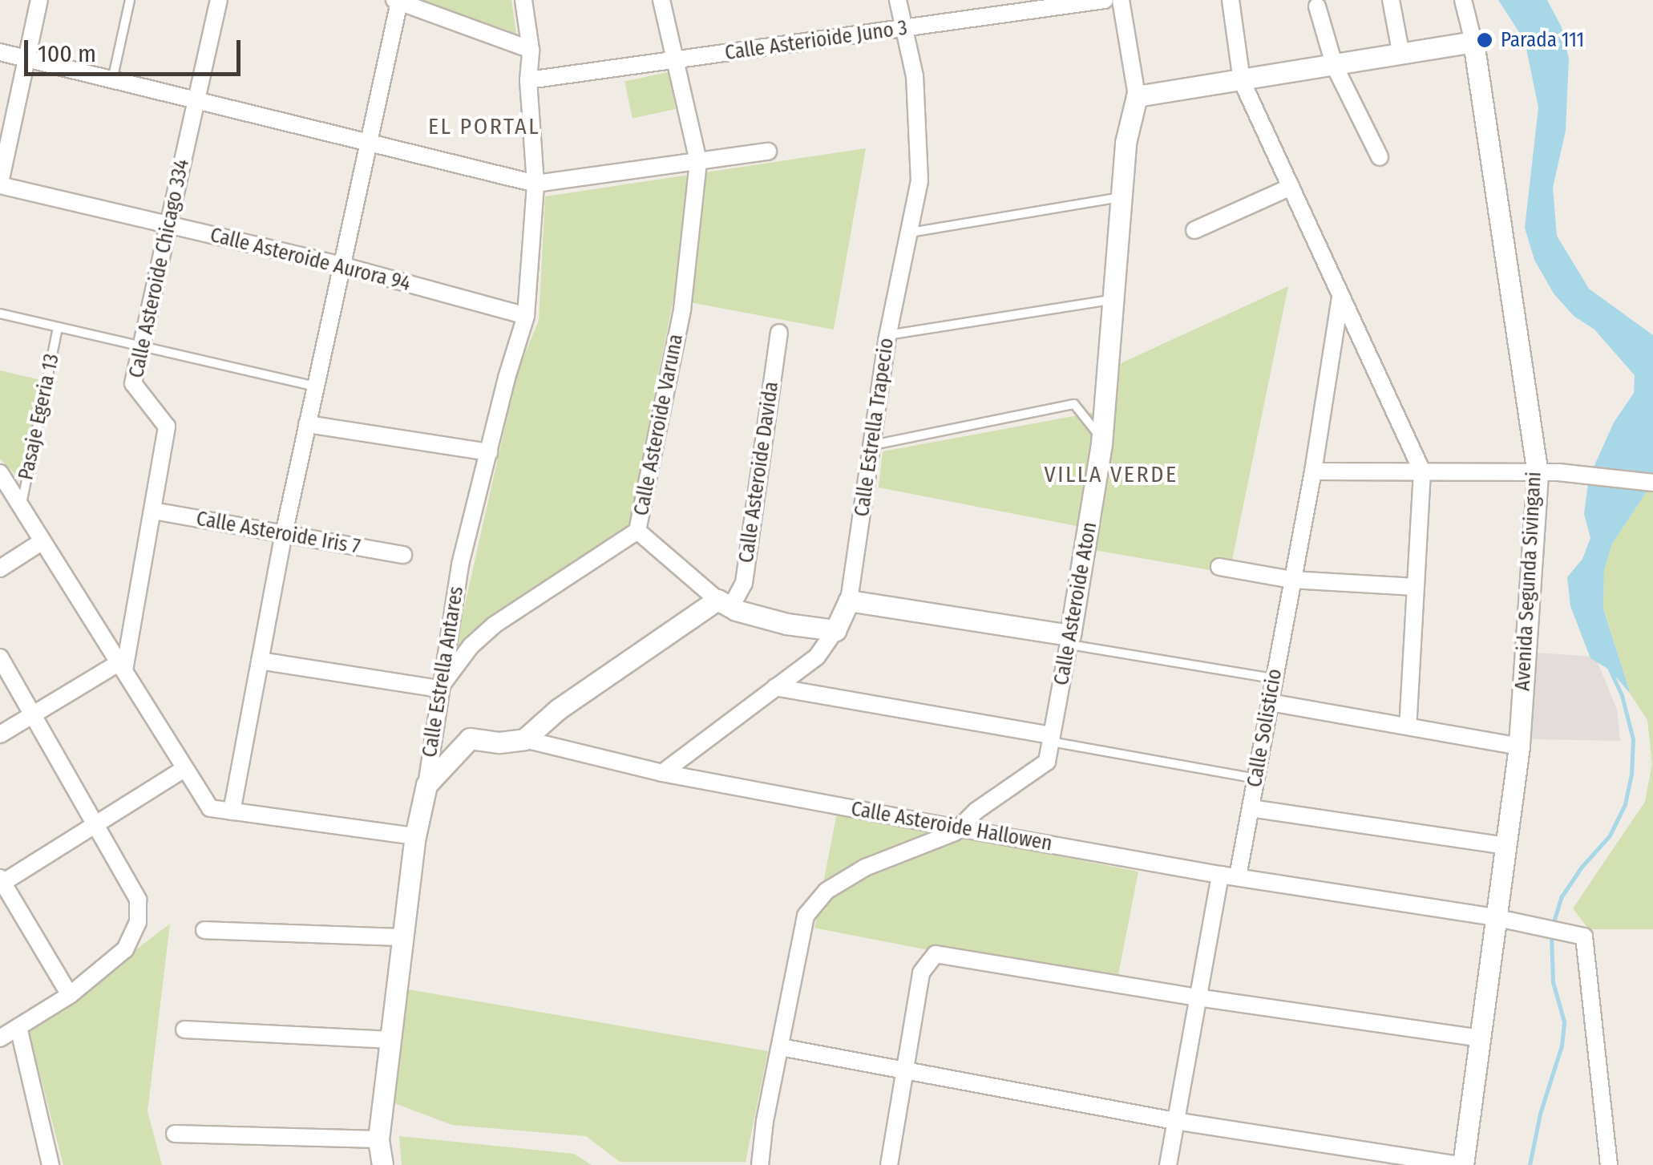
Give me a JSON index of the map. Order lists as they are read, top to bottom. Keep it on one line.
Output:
{"streets":{"street":["Calle Asterioide Juno 3","Calle Asteroide Aurora 94","Calle Asteroide Chicago 334","Calle Asteroide Varuna","Calle Estrella Trapecio","Calle Asteroide Davida","Calle Asteroide Iris 7","Avenida Segunda Sivingani","Calle Asteroide Aton","Calle Estrella Antares","Calle Solisticio","Calle Asteroide Hallowen"],"lane":["Pasaje Egeria 13"]},"crossings":[["Calle Asterioide Juno 3","Calle Asteroide Varuna"],["Calle Asterioide Juno 3","Calle Estrella Trapecio"],["Calle Asterioide Juno 3","Calle Estrella Antares"],["Calle Asteroide Aurora 94","Calle Asteroide Chicago 334"],["Calle Asteroide Aurora 94","Calle Estrella Antares"],["Calle Asteroide Chicago 334","Calle Asteroide Iris 7"],["Calle Asteroide Varuna","Calle Estrella Antares"],["Calle Estrella Trapecio","Calle Asteroide Hallowen"],["Avenida Segunda Sivingani","Calle Asteroide Hallowen"],["Calle Asteroide Aton","Calle Asteroide Hallowen"],["Calle Estrella Antares","Calle Asteroide Hallowen"],["Calle Solisticio","Calle Asteroide Hallowen"]],"districts":["EL PORTAL","VILLA VERDE"],"places":["Parada 111"],"scale_bar":"100 m"}
